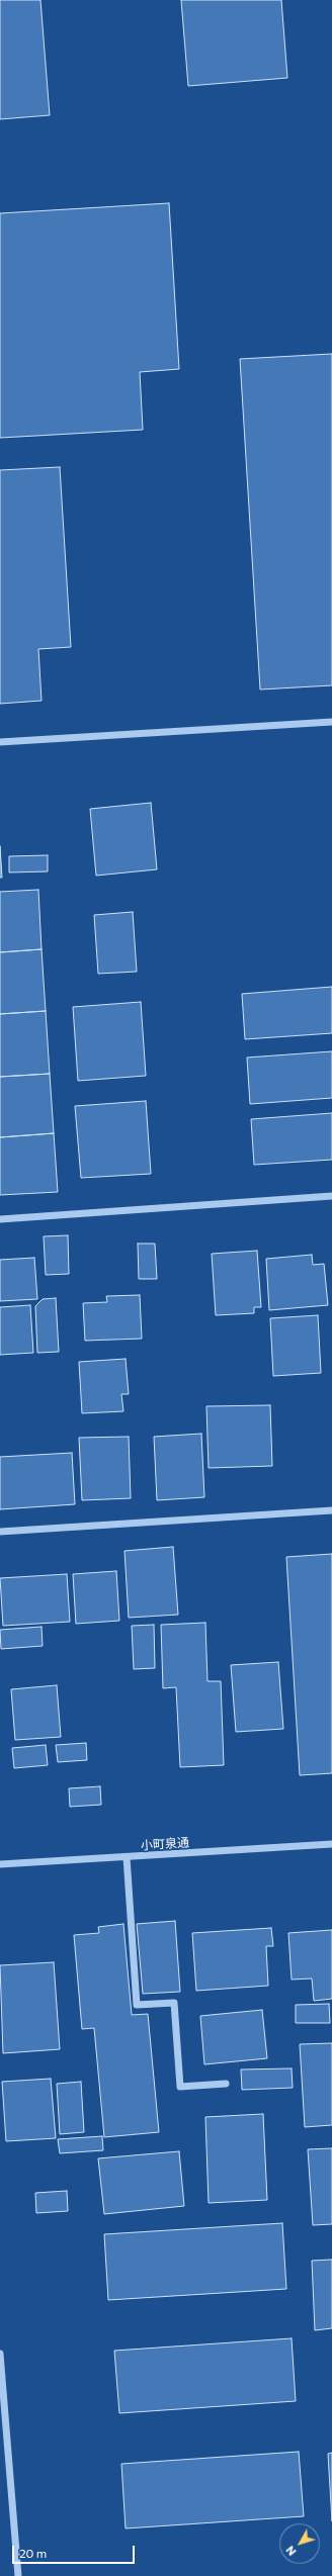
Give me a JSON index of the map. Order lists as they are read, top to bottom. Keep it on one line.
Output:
{"streets":{"street":["小町泉通"]},"scale_bar":"20 m","north":"bottom left"}
